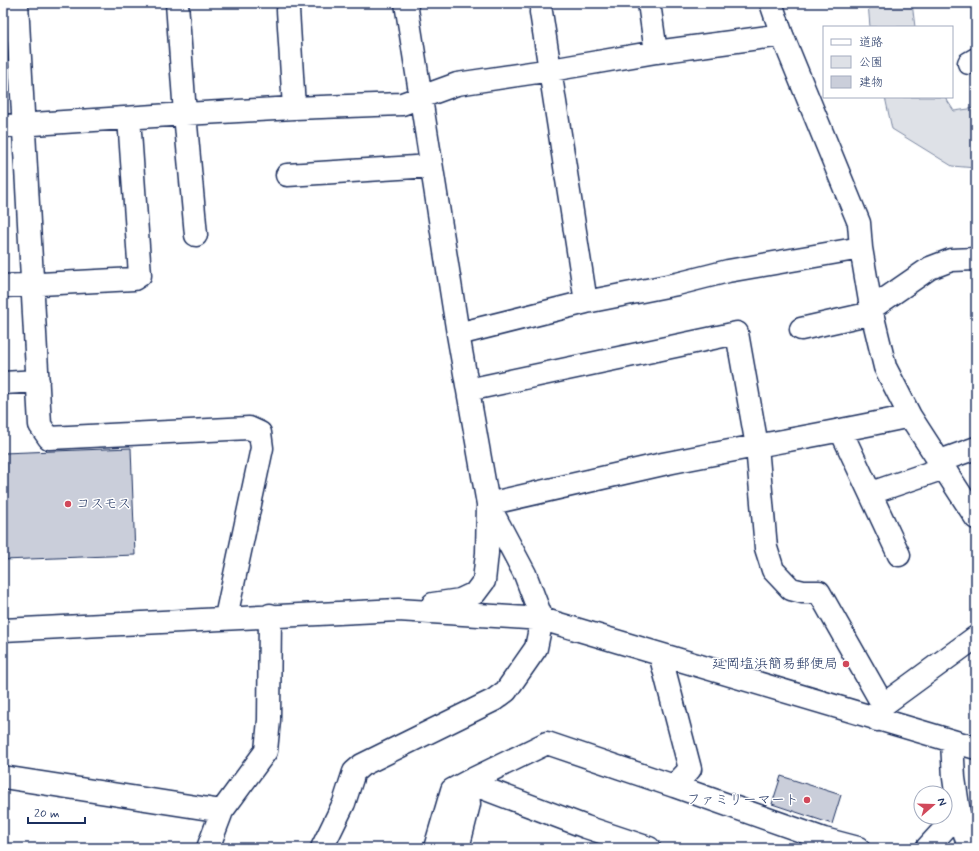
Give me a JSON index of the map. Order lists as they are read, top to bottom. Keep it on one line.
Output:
{"places":["コスモス","延岡塩浜簡易郵便局","ファミリーマート"],"legend":["道路","公園","建物"],"scale_bar":"20 m","north":"right"}
